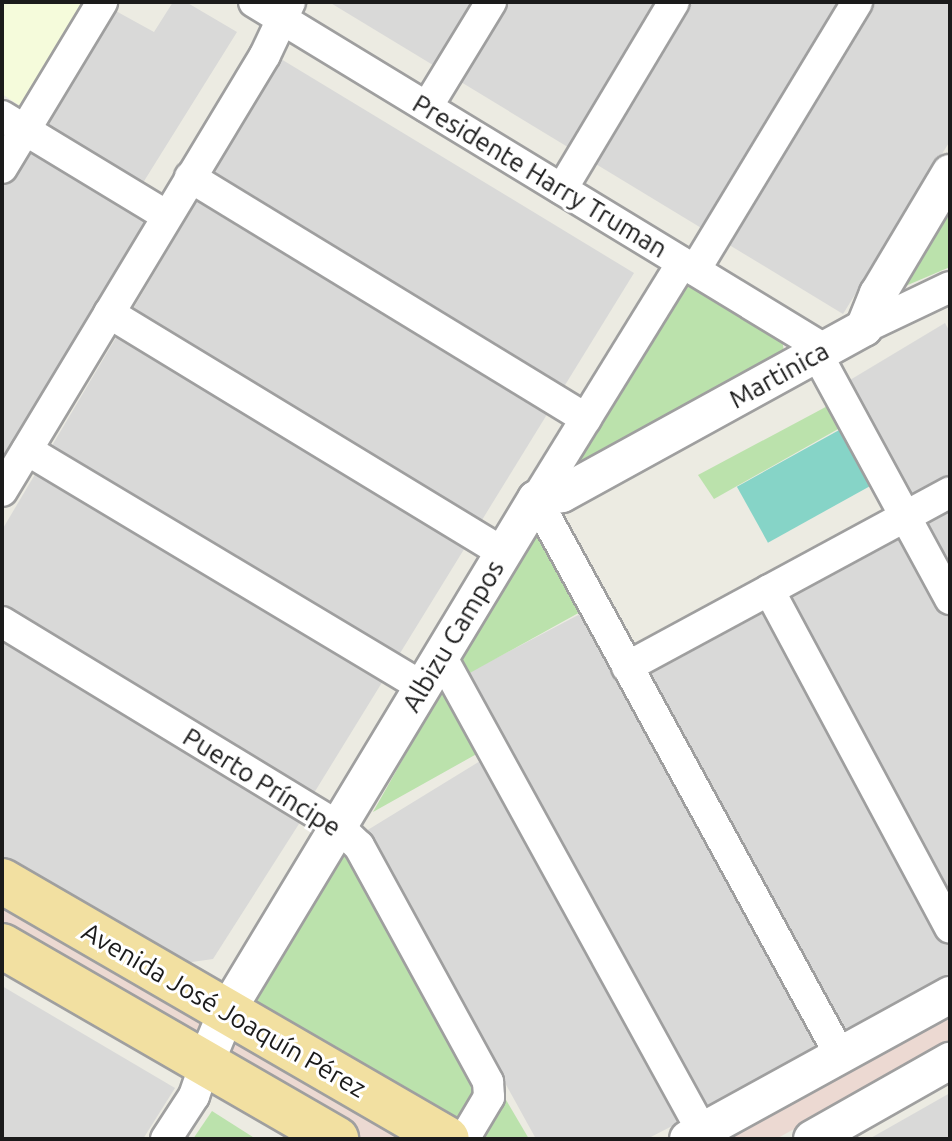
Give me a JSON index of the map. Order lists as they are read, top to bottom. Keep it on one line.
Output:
{"streets":{"main road":["Avenida José Joaquín Pérez"],"street":["Presidente Harry Truman","Martinica","Albizu Campos","Puerto Príncipe"]},"crossings":[["Presidente Harry Truman","Martinica"],["Presidente Harry Truman","Albizu Campos"],["Martinica","Albizu Campos"],["Albizu Campos","Puerto Príncipe"],["Albizu Campos","Avenida José Joaquín Pérez"]]}
